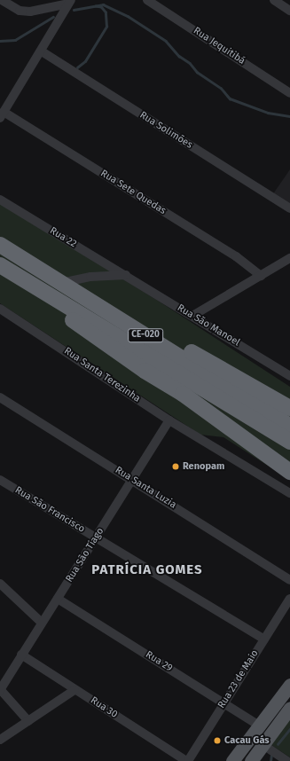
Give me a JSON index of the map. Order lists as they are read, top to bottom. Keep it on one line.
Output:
{"streets":{"highway":["CE-020"],"street":["Rua Jequitibá","Rua Solimões","Rua Sete Quedas","Rua 22","Rua São Manoel","Rua Santa Terezinha","Rua Santa Luzia","Rua São Francisco","Rua São Tiago","Rua 29","Rua 23 de Maio","Rua 30"]},"crossings":[["Rua 22","Rua São Manoel"],["Rua Santa Terezinha","Rua São Tiago"],["Rua Santa Luzia","Rua São Tiago"],["Rua São Francisco","Rua São Tiago"],["Rua São Francisco","Rua 23 de Maio"],["Rua São Tiago","Rua 29"],["Rua São Tiago","Rua 30"],["Rua 29","Rua 23 de Maio"],["Rua 23 de Maio","Rua 30"]],"districts":["PATRÍCIA GOMES"],"places":["Renopam","Cacau Gás"]}
